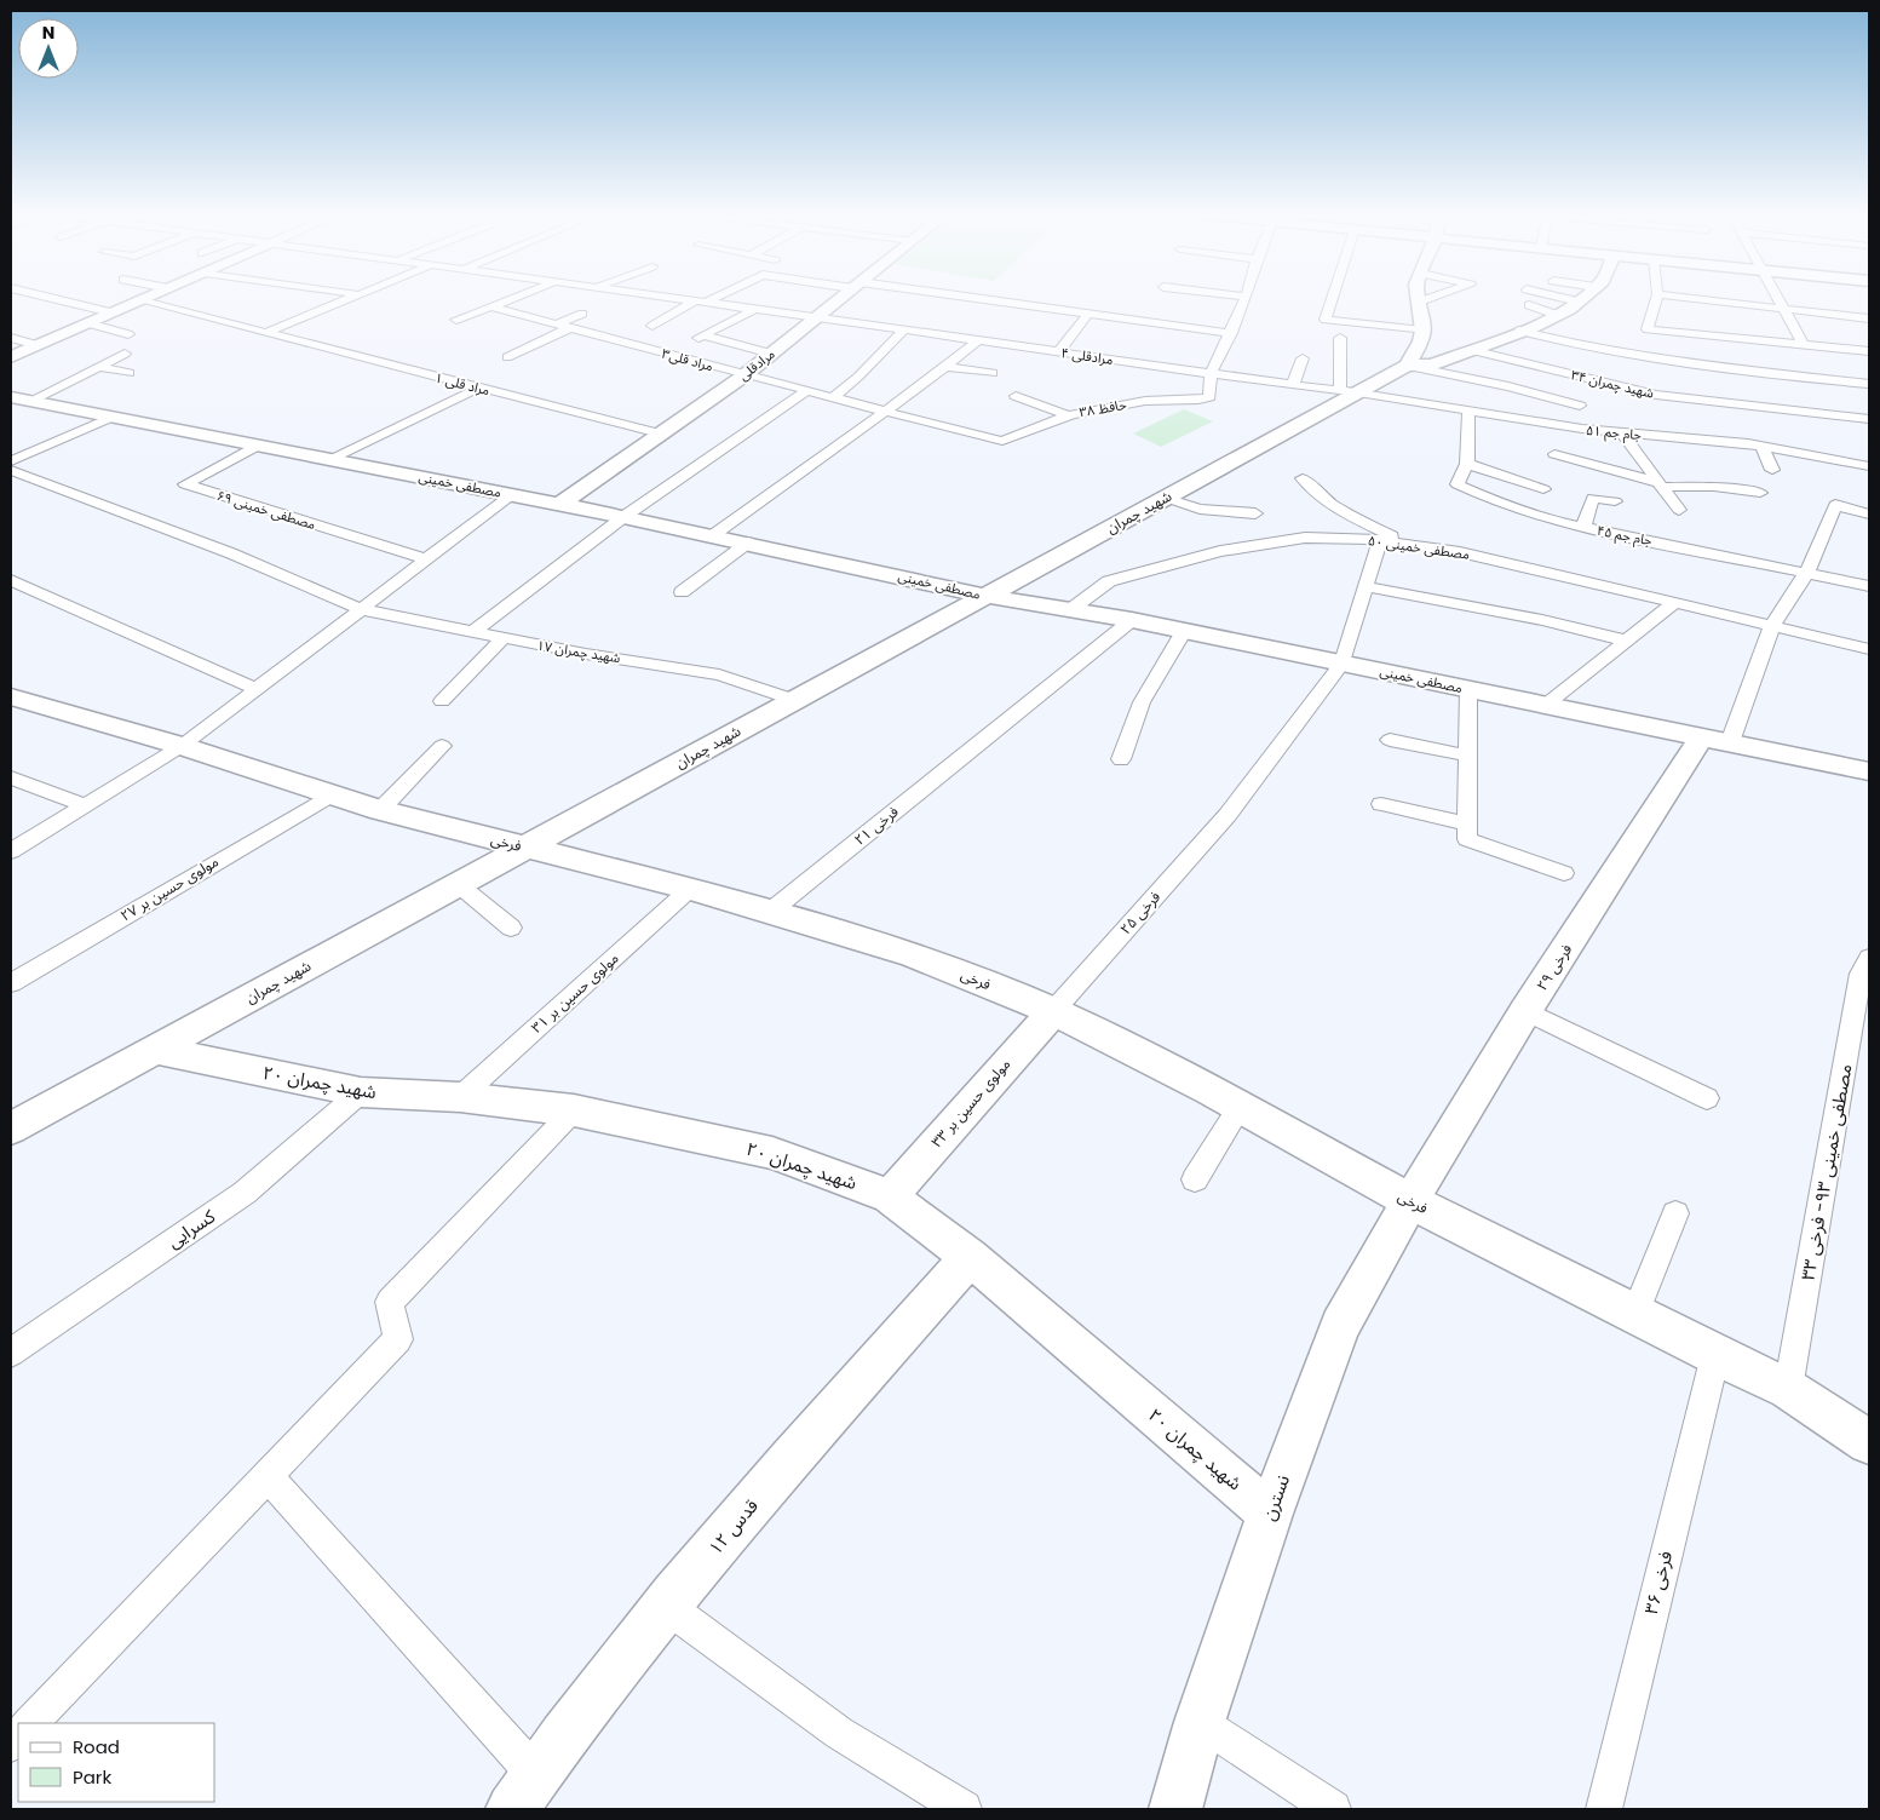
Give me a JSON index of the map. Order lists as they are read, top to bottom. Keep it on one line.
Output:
{"streets":{"street":["مرادقلی ۴","مراد قلی۳","مرادقلی","مراد قلی ۱","شهید چمران ۳۴","حافظ ۳۸","جام جم ۵۱","مصطفی خمینی","مصطفی خمینی ۶۹","شهید چمران","جام جم ۴۵","مصطفی خمینی ۵۰","شهید چمران ۱۷","فرخی ۲۱","فرخی","مولوی حسین بر ۲۷","فرخی ۲۵","فرخی ۲۹","مولوی حسین بر ۳۱","شهید چمران ۲۰","مولوی حسین بر ۳۳","مصطفی خمینی ۹۳- فرخی ۳۳","کسرایی","نسترن","قدس ۱۲","فرخی ۳۶"]},"crossings":[["مرادقلی ۴","مرادقلی"],["مرادقلی ۴","حافظ ۳۸"],["مرادقلی ۴","جام جم ۵۱"],["مرادقلی ۴","شهید چمران"],["مراد قلی۳","مرادقلی"],["مراد قلی۳","حافظ ۳۸"],["مرادقلی","مراد قلی ۱"],["مرادقلی","مصطفی خمینی"],["شهید چمران ۳۴","شهید چمران"],["جام جم ۵۱","شهید چمران"],["جام جم ۵۱","جام جم ۴۵"],["مصطفی خمینی","مصطفی خمینی ۶۹"],["مصطفی خمینی","شهید چمران"],["مصطفی خمینی","مصطفی خمینی ۵۰"],["مصطفی خمینی","فرخی ۲۱"],["مصطفی خمینی","فرخی ۲۵"],["مصطفی خمینی","فرخی ۲۹"],["شهید چمران","شهید چمران ۱۷"],["شهید چمران","فرخی"],["شهید چمران","شهید چمران ۲۰"],["فرخی ۲۱","فرخی"],["فرخی","مولوی حسین بر ۲۷"],["فرخی","فرخی ۲۵"],["فرخی","فرخی ۲۹"],["فرخی","مولوی حسین بر ۳۱"],["فرخی","مولوی حسین بر ۳۳"],["فرخی","مصطفی خمینی ۹۳- فرخی ۳۳"],["فرخی","نسترن"],["فرخی","فرخی ۳۶"],["فرخی ۲۵","مولوی حسین بر ۳۳"],["فرخی ۲۹","نسترن"],["مولوی حسین بر ۳۱","شهید چمران ۲۰"],["شهید چمران ۲۰","مولوی حسین بر ۳۳"],["شهید چمران ۲۰","کسرایی"],["شهید چمران ۲۰","نسترن"],["شهید چمران ۲۰","قدس ۱۲"]],"legend":["Road","Park"],"north":"top"}
